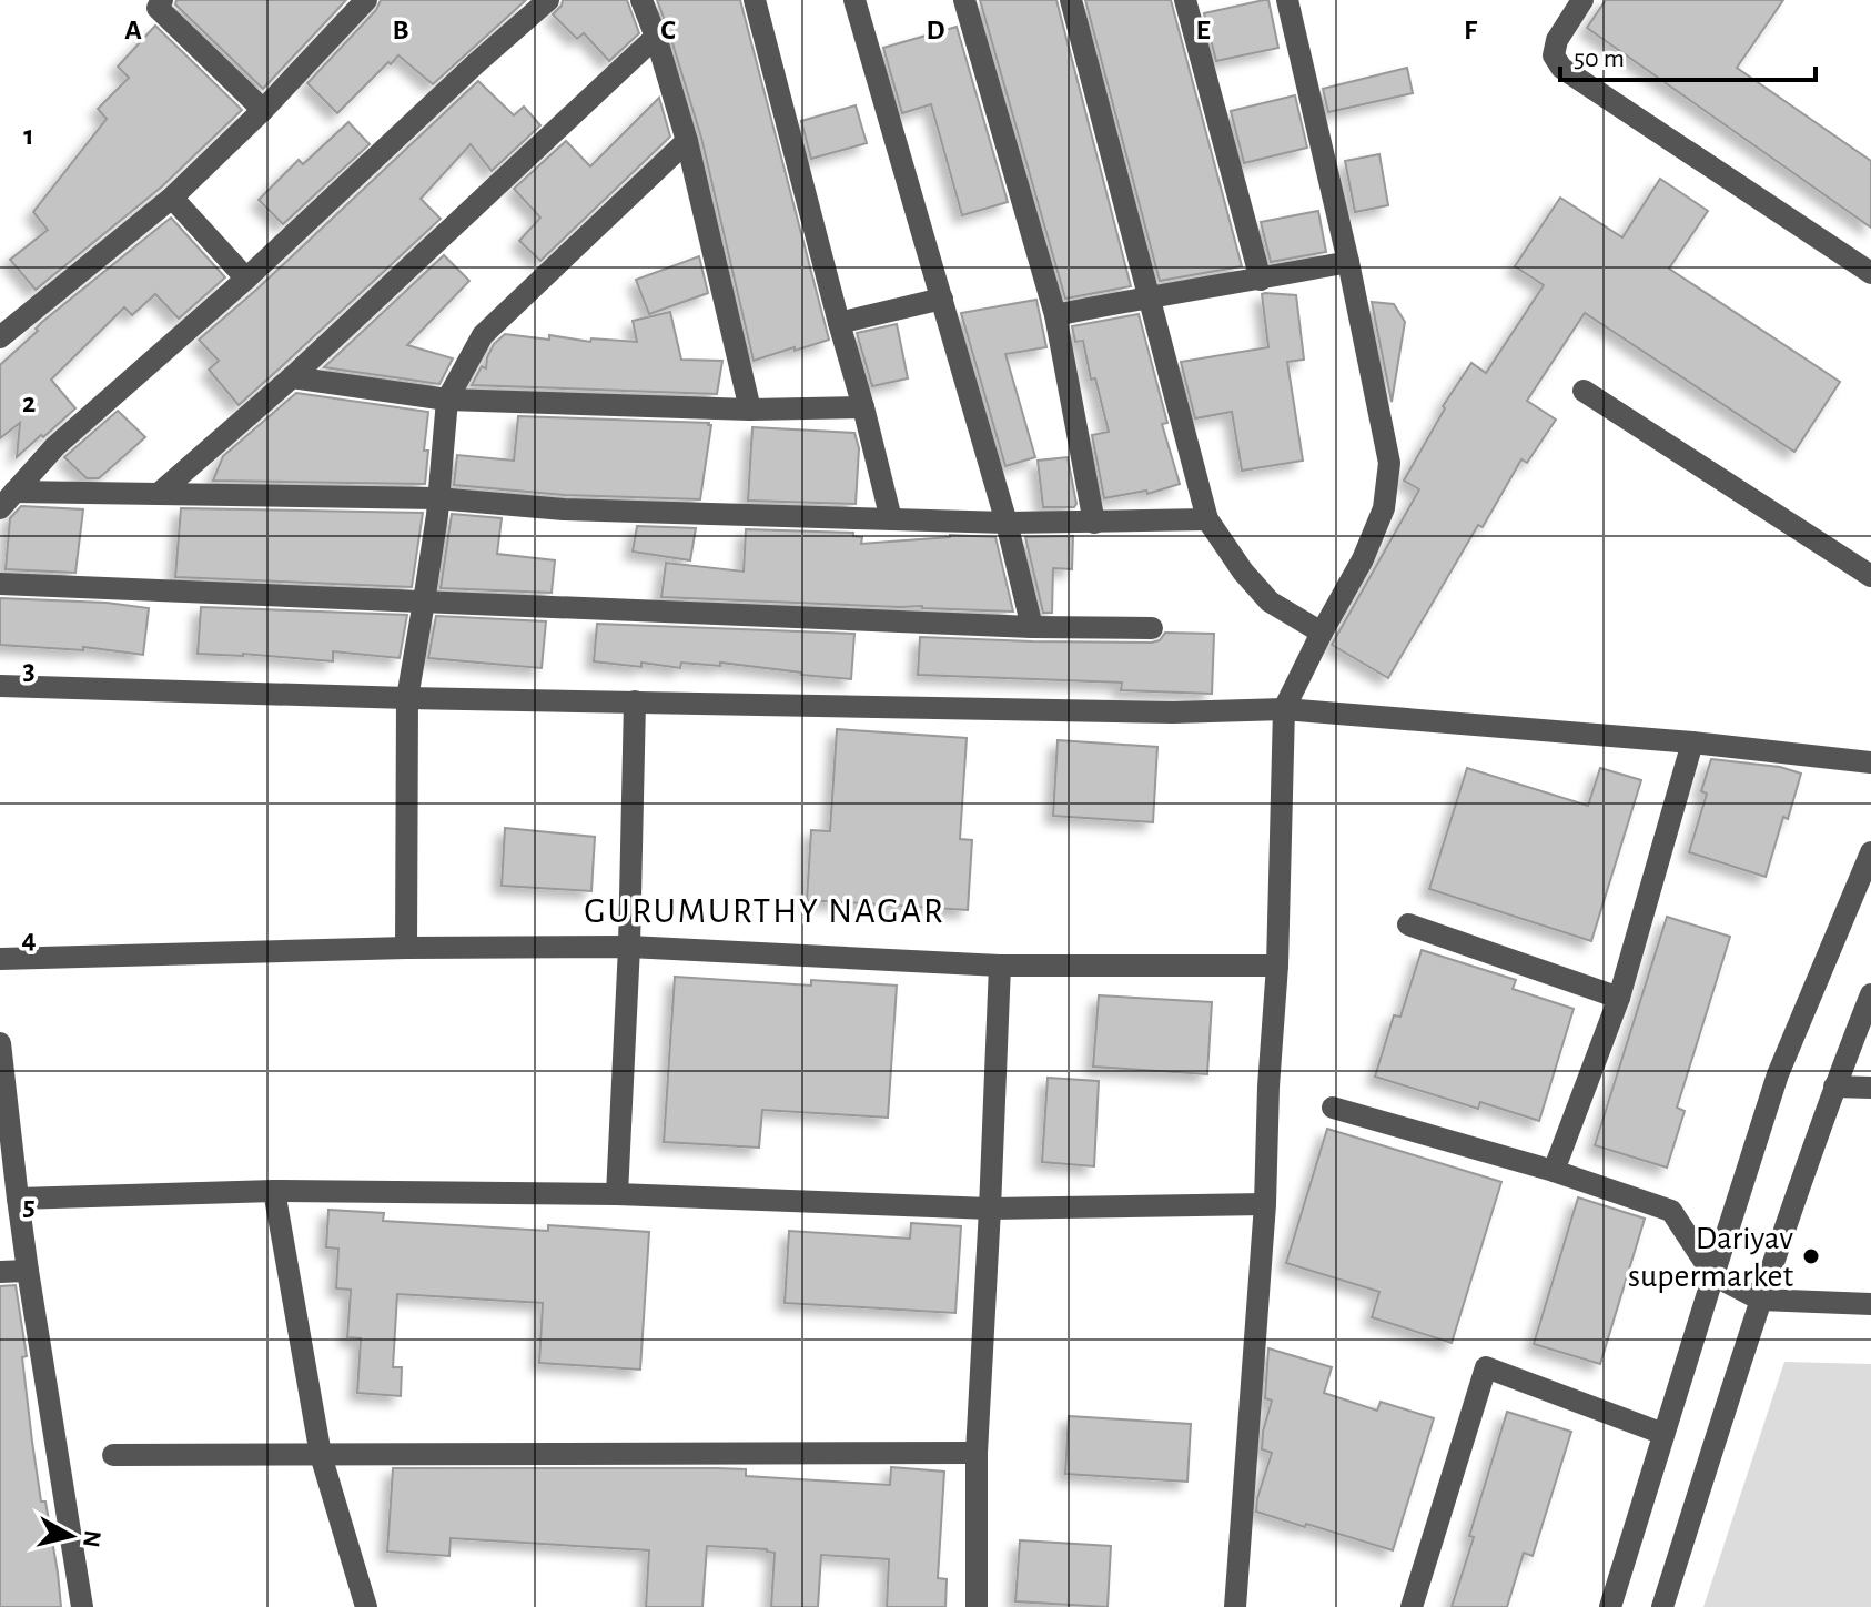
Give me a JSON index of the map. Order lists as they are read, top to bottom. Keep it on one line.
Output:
{"districts":["GURUMURTHY NAGAR"],"places":["Dariyav supermarket"],"scale_bar":"50 m","north":"right","grid":{"columns":["A","B","C","D","E","F"],"rows":["1","2","3","4","5"]}}
